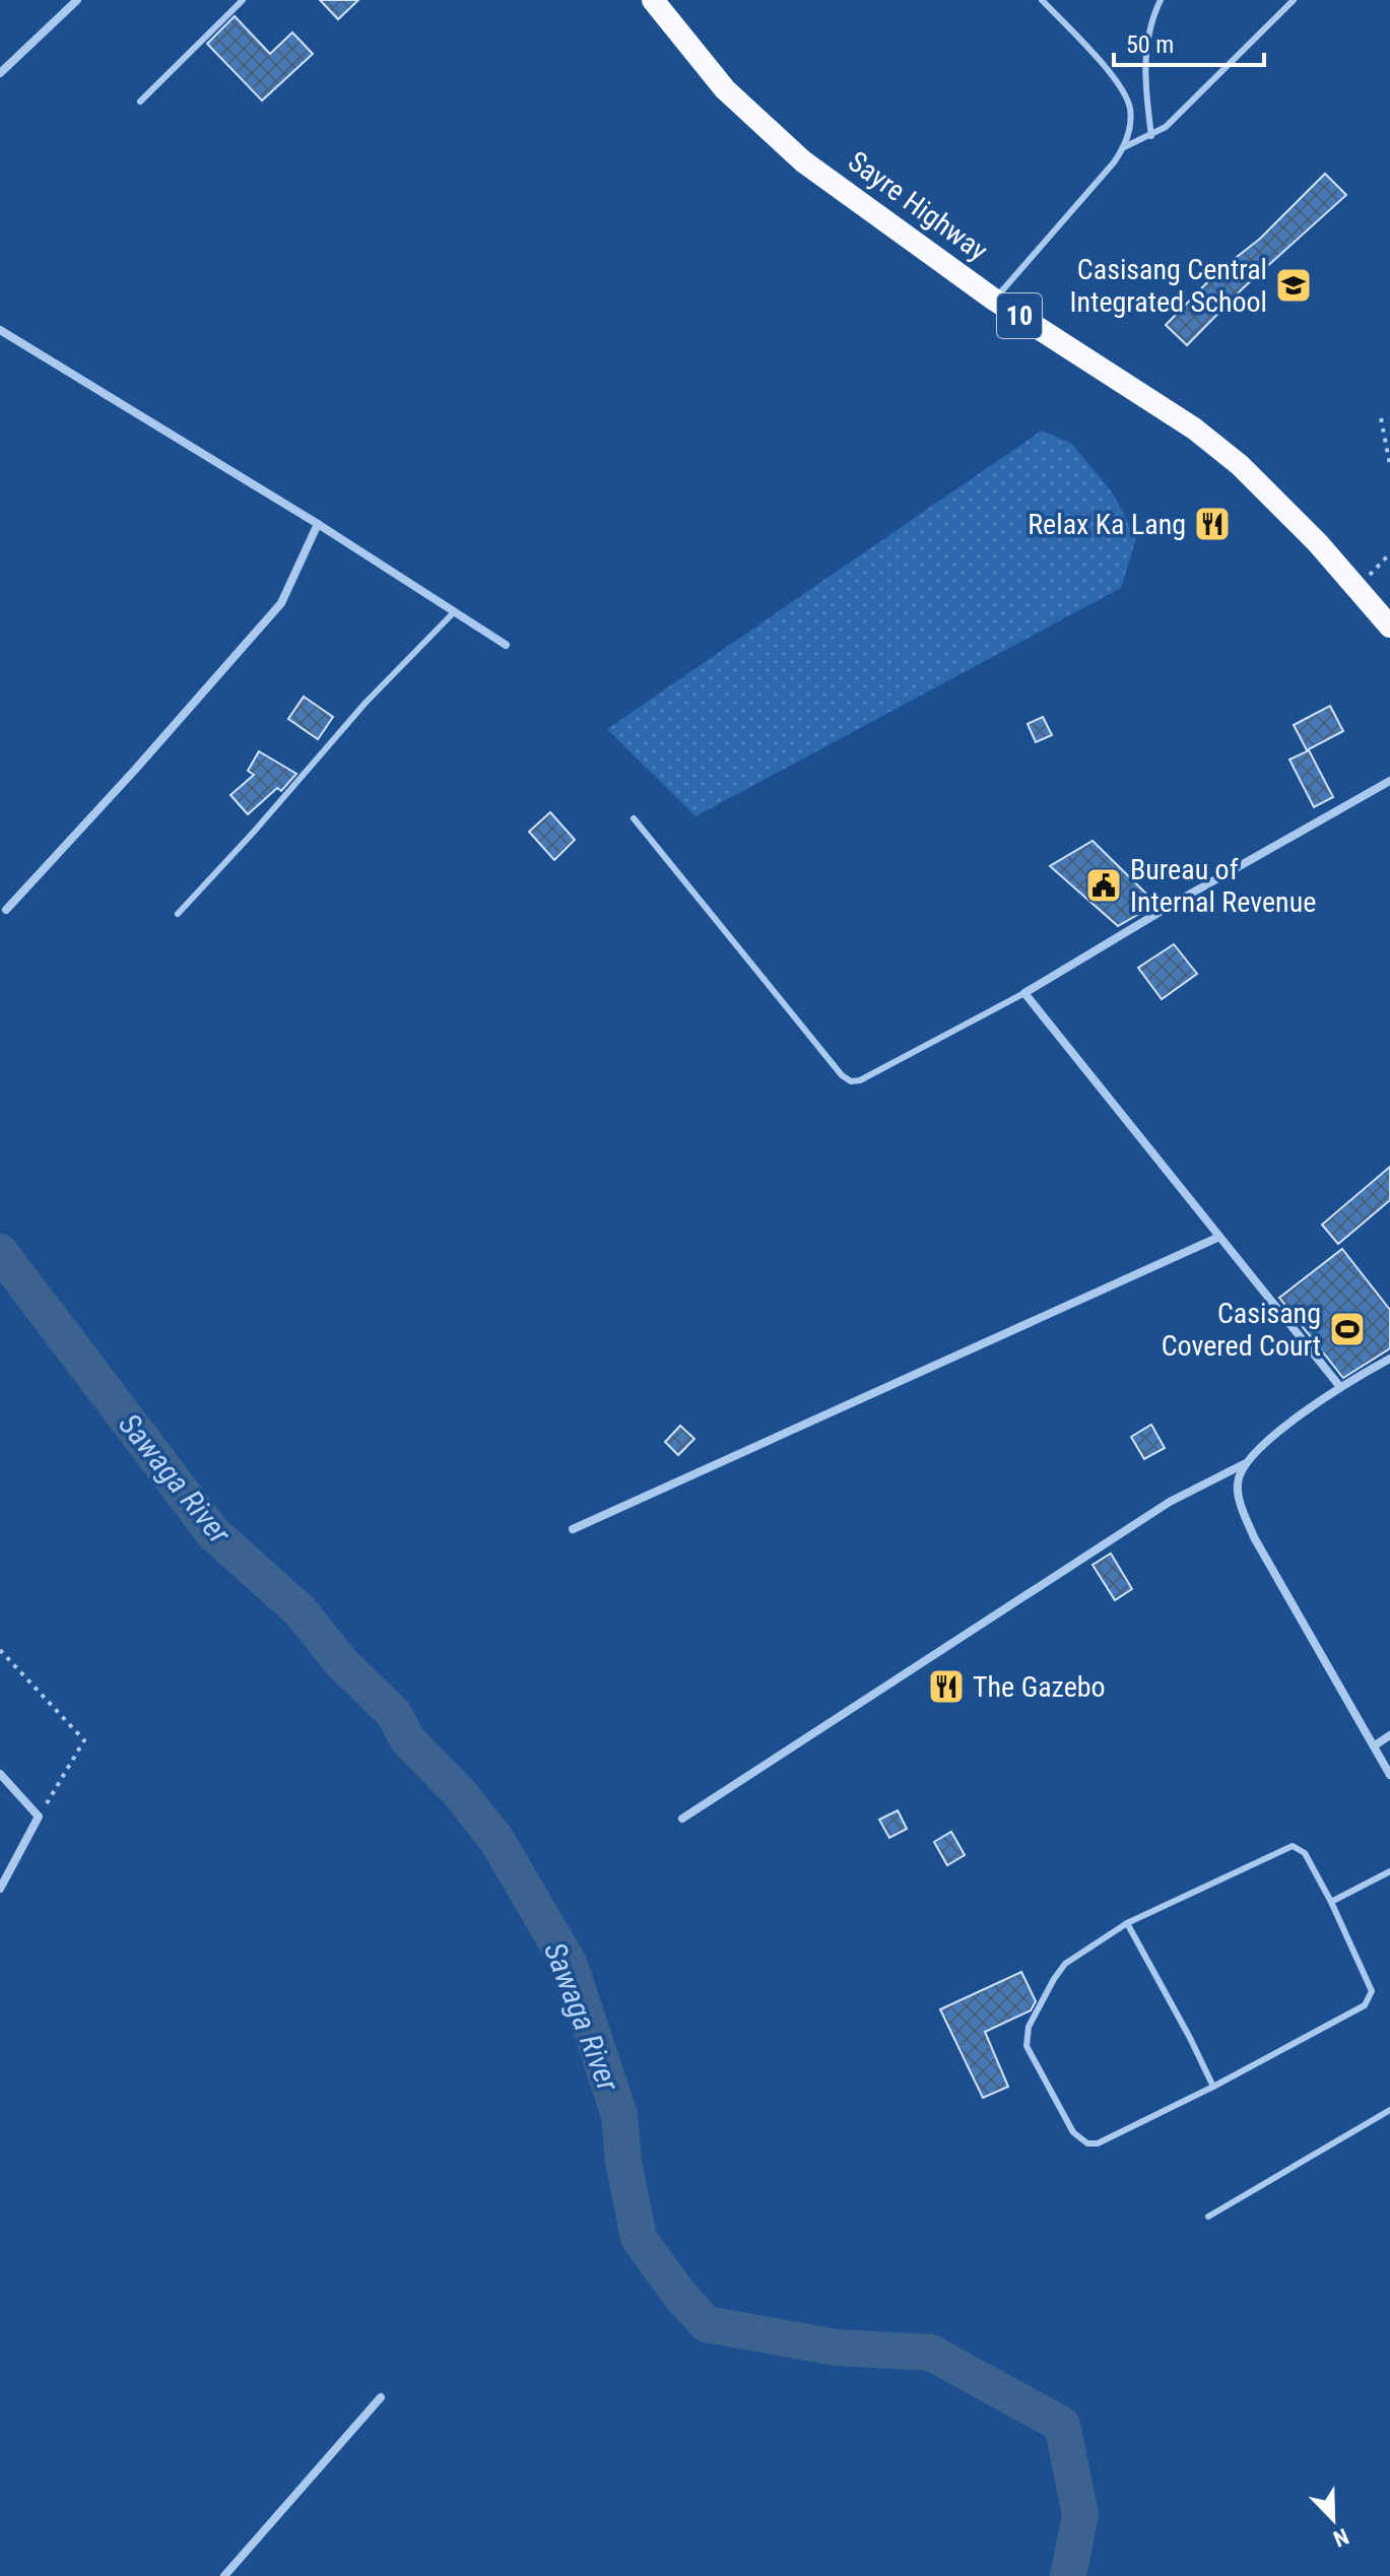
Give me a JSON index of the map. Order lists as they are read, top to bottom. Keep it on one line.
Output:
{"streets":{"highway":["Sayre Highway","10"]},"water":["Sawaga River"],"places":{"school or university":["Casisang Central Integrated School"],"restaurant":["Relax Ka Lang","The Gazebo"],"public building":["Bureau of Internal Revenue"],"sports":["Casisang Covered Court"]},"scale_bar":"50 m","north":"bottom right"}
